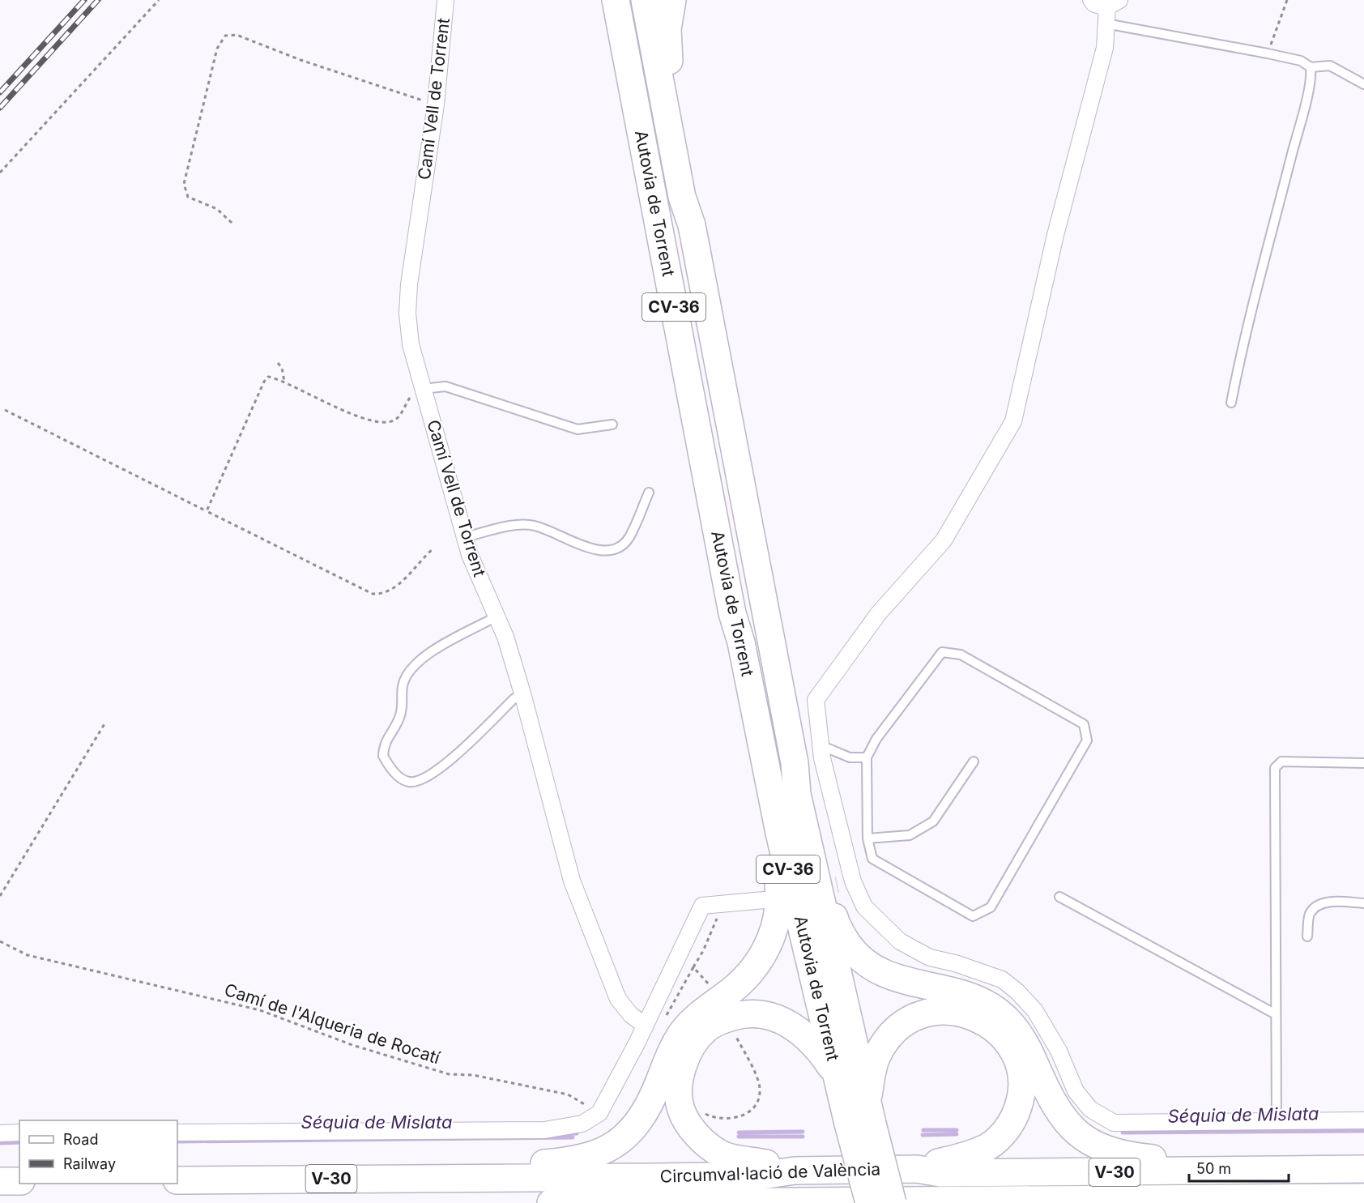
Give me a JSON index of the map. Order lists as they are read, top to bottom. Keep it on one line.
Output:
{"streets":{"highway":["Autovia de Torrent","CV-36","V-30","Circumval·lació de València"],"street":["Camí Vell de Torrent"],"path":["Camí de l'Alqueria de Rocatí"]},"water":["Séquia de Mislata"],"legend":["Road","Railway"],"scale_bar":"50 m"}
